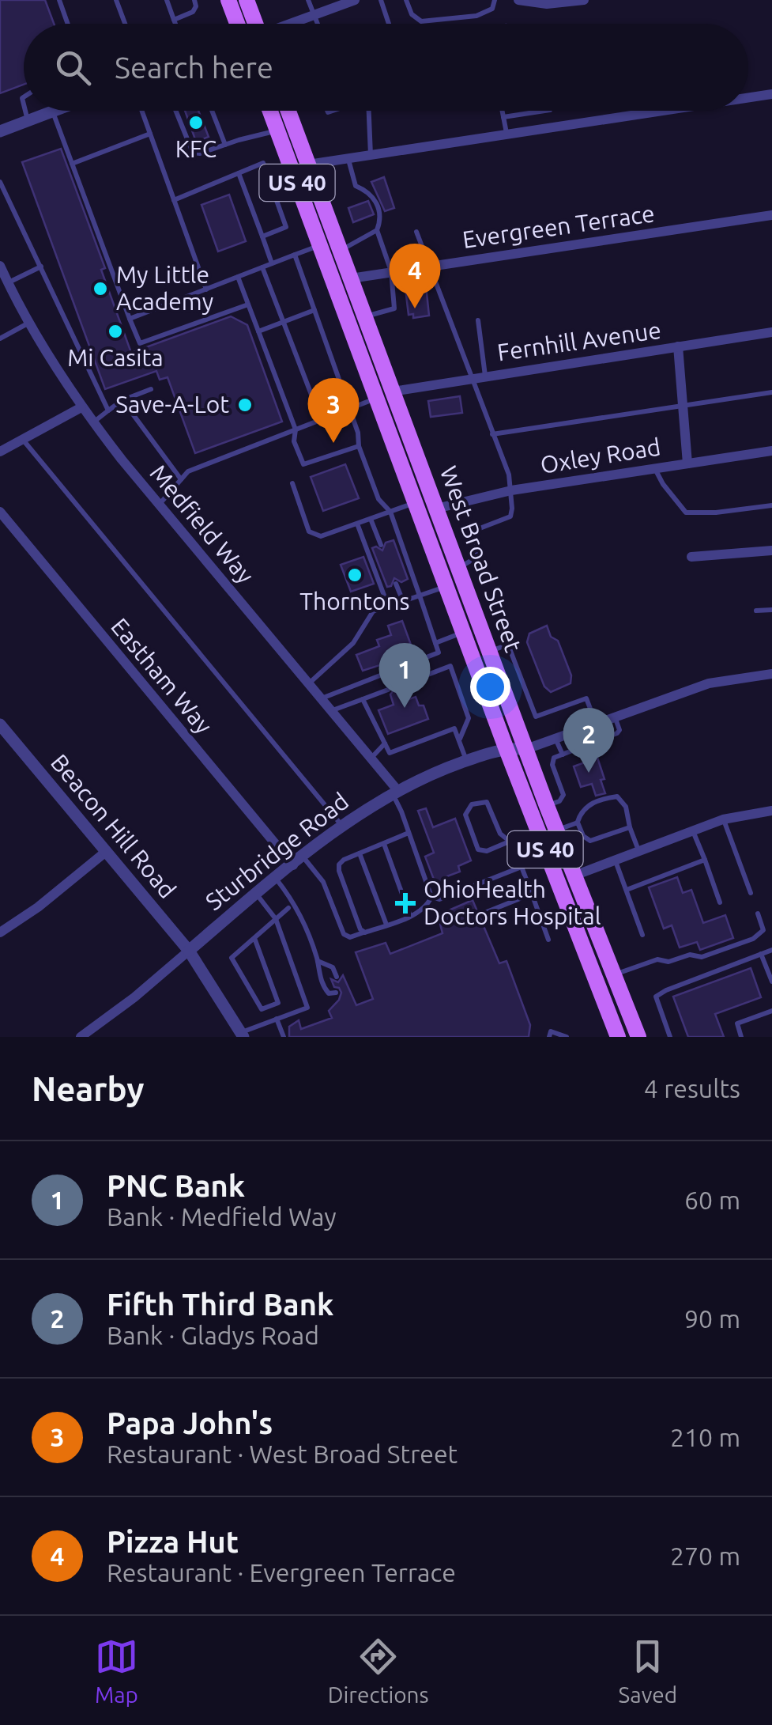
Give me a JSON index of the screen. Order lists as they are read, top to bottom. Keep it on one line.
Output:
{"streets":{"main road":["US 40","West Broad Street"],"street":["Evergreen Terrace","Fernhill Avenue","Oxley Road","Medfield Way","Eastham Way","Beacon Hill Road","Sturbridge Road"]},"crossings":[["Evergreen Terrace","West Broad Street"],["Fernhill Avenue","West Broad Street"],["Oxley Road","West Broad Street"],["Medfield Way","Sturbridge Road"],["West Broad Street","Sturbridge Road"],["Eastham Way","Sturbridge Road"],["Beacon Hill Road","Sturbridge Road"]],"places":{"other":["KFC","My Little Academy","Mi Casita","Save-A-Lot","Thorntons"],"health":["OhioHealth Doctors Hospital"]},"page":{"search":"Search here","pins":["4","3","1","2"],"heading":["Nearby","4 results"],"list":[{"mark":"1","name":"PNC Bank","note":"Bank · Medfield Way","value":"60 m"},{"mark":"2","name":"Fifth Third Bank","note":"Bank · Gladys Road","value":"90 m"},{"mark":"3","name":"Papa John's","note":"Restaurant · West Broad Street","value":"210 m"},{"mark":"4","name":"Pizza Hut","note":"Restaurant · Evergreen Terrace","value":"270 m"}],"nav":["Map","Directions","Saved"]}}
